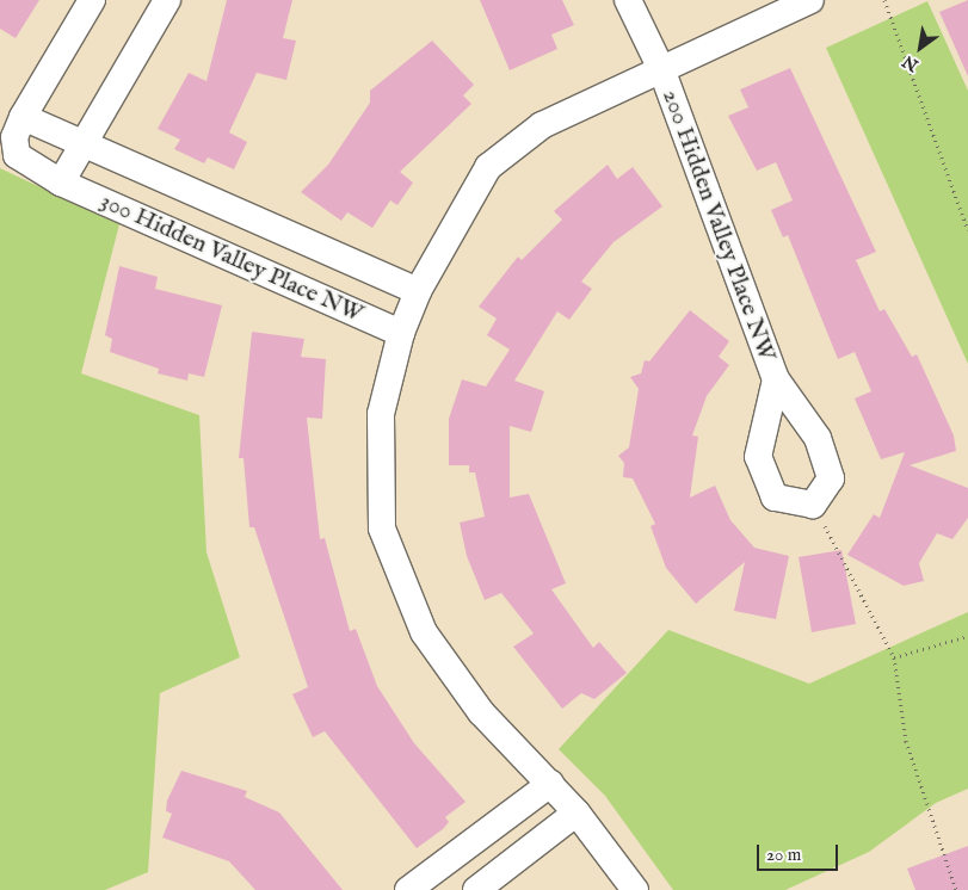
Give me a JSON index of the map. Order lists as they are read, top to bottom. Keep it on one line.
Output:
{"streets":{"street":["200 Hidden Valley Place NW","300 Hidden Valley Place NW"]},"scale_bar":"20 m","north":"bottom left"}
